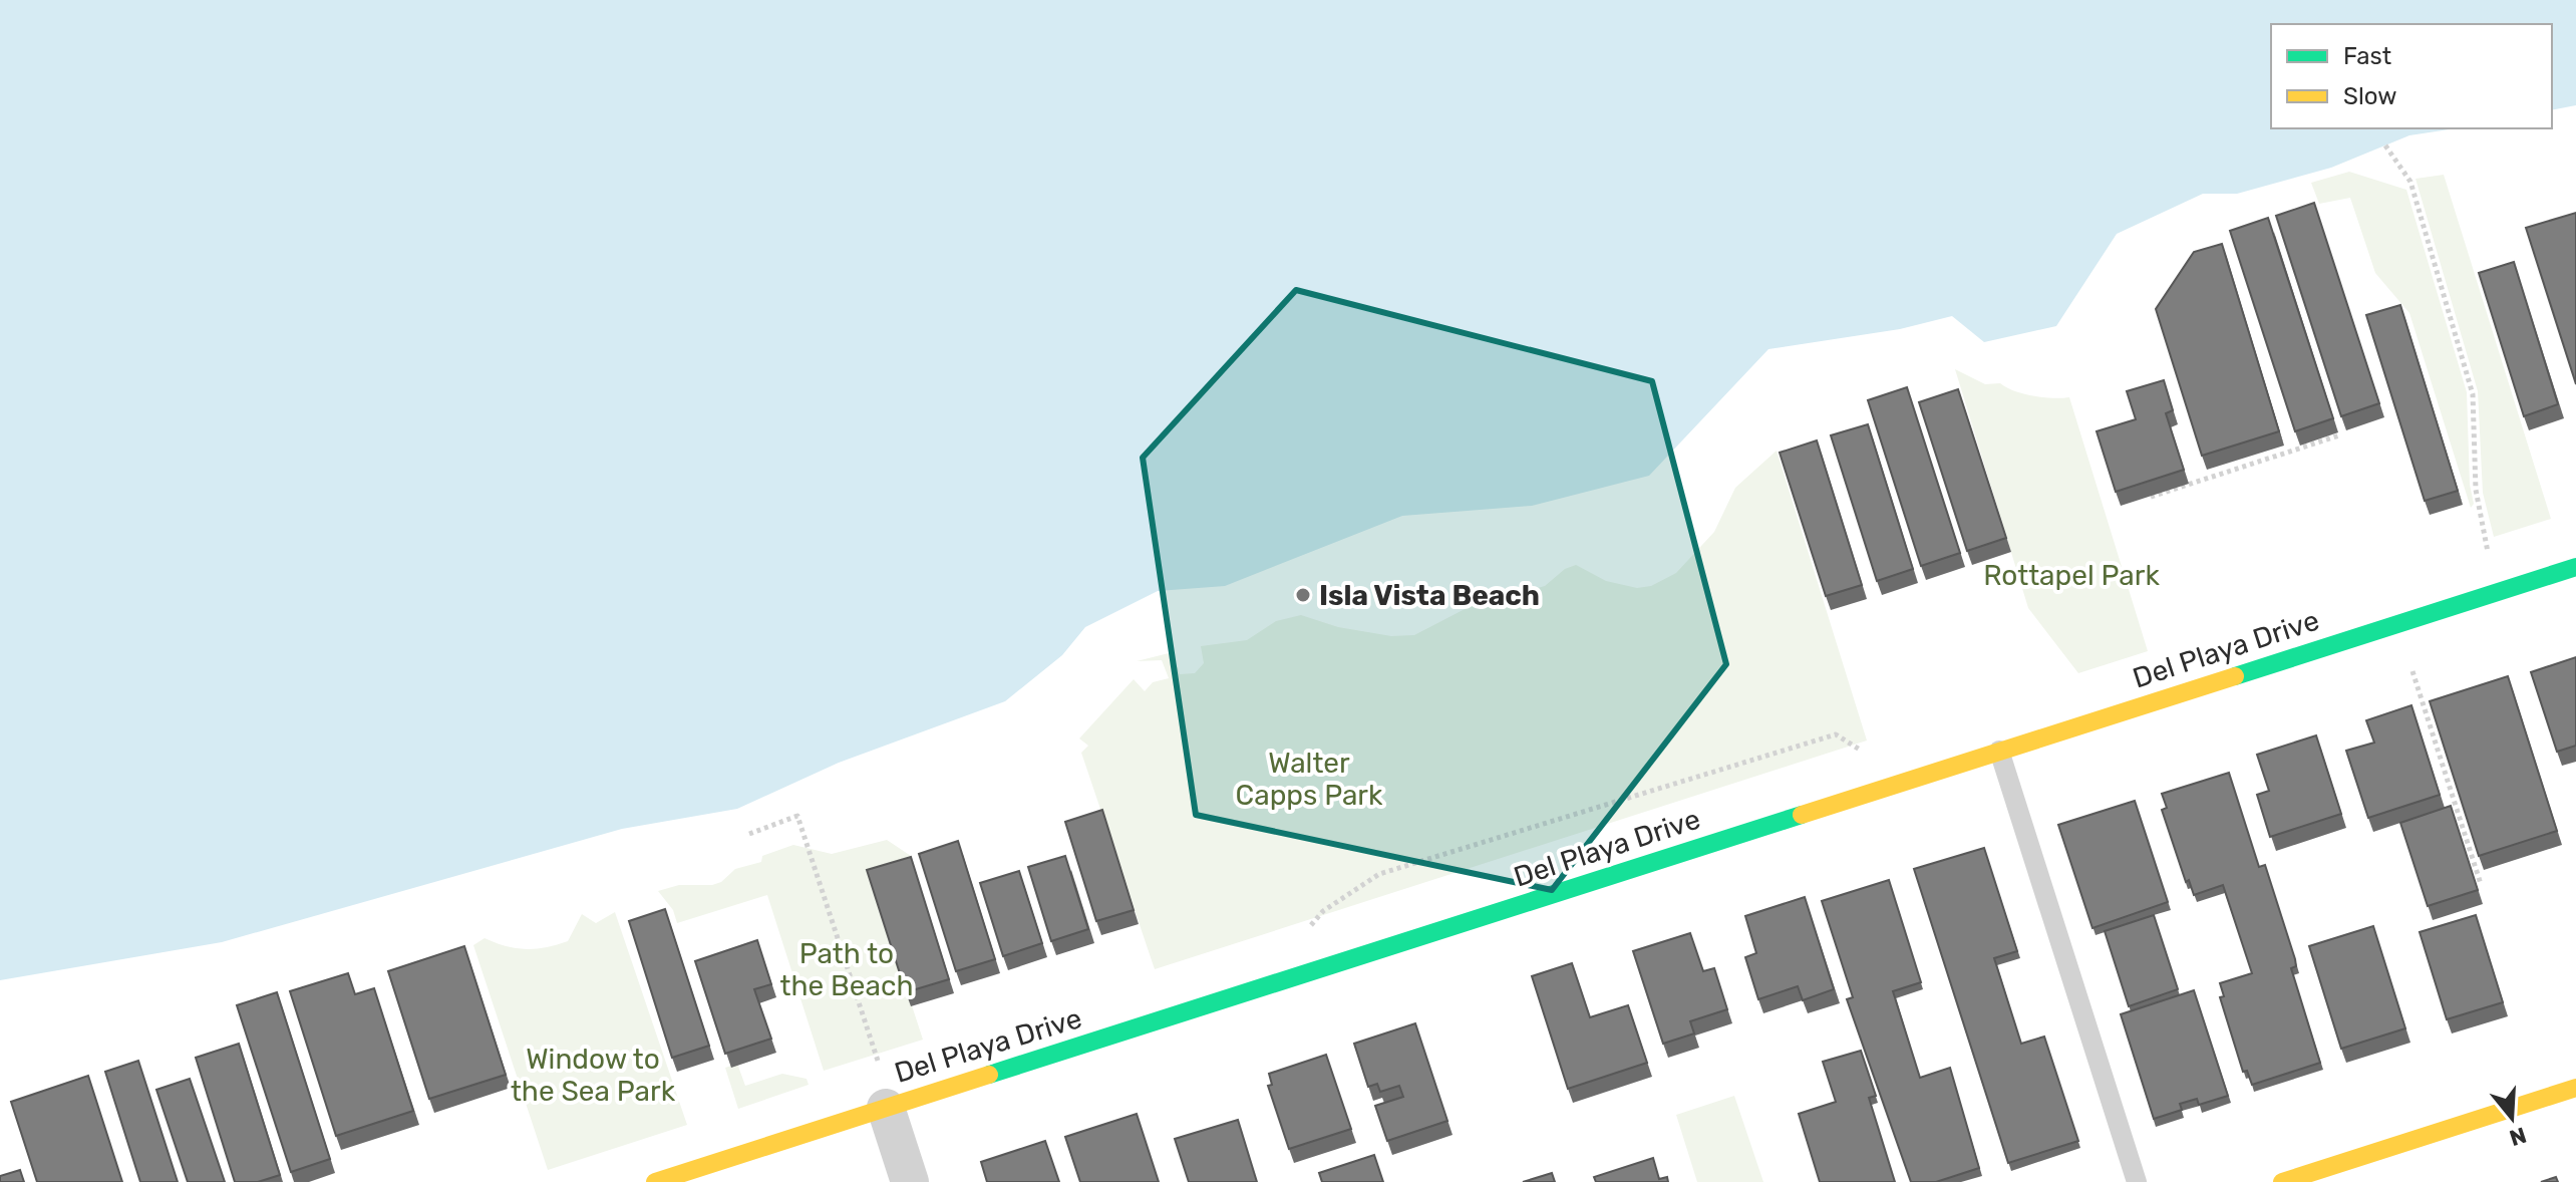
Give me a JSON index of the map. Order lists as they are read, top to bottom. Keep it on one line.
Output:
{"streets":{"street":["Del Playa Drive"]},"parks":["Rottapel Park","Walter Capps Park","Path to the Beach","Window to the Sea Park"],"places":["Isla Vista Beach"],"legend":["Fast","Slow"],"north":"bottom"}
